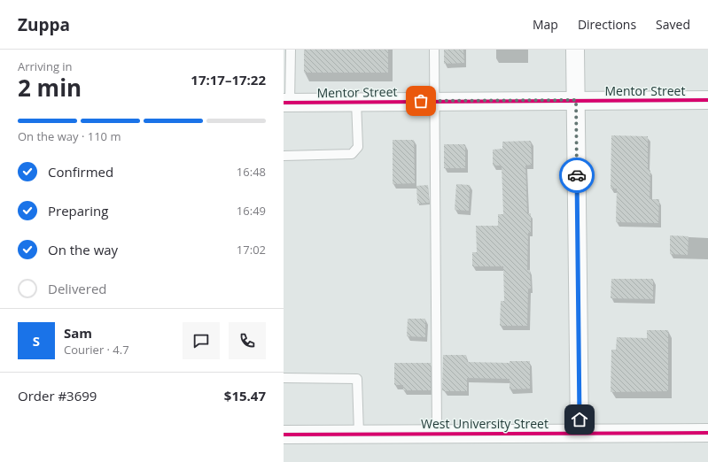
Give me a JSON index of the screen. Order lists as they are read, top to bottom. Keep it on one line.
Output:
{"streets":{"street":["Mentor Street","West University Street"]},"page":{"header":"Zuppa","nav":["Map","Directions","Saved"],"heading":["2 min","Arriving in","17:17–17:22"],"panel":["Sam","Courier · 4.7","Order #3699","$15.47"],"bar":"On the way · 110 m","list":[["Confirmed","16:48"],["Preparing","16:49"],["On the way","17:02"],"Delivered"],"round":"S"}}
